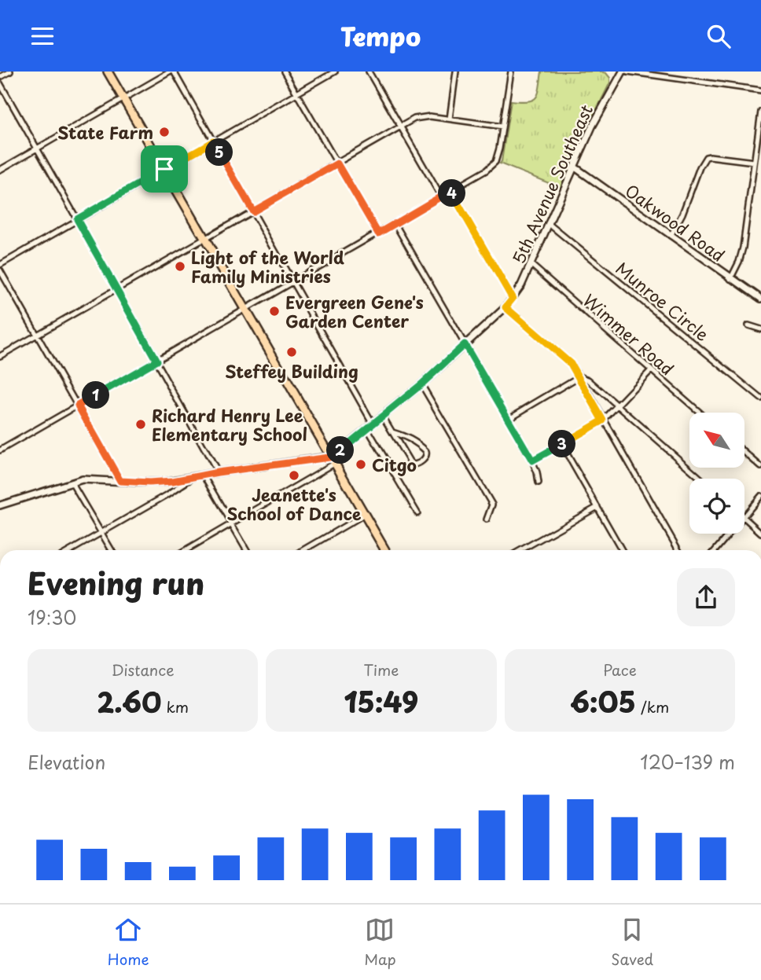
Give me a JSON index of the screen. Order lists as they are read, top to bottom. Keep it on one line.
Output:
{"streets":{"street":["5th Avenue Southeast","Oakwood Road","Munroe Circle","Wimmer Road"]},"crossings":[["5th Avenue Southeast","Oakwood Road"],["5th Avenue Southeast","Munroe Circle"],["5th Avenue Southeast","Wimmer Road"]],"places":["State Farm","Light of the World Family Ministries","Evergreen Gene's Garden Center","Steffey Building","Richard Henry Lee Elementary School","Citgo","Jeanette's School of Dance"],"north":"top left","page":{"header":"Tempo","pins":["5","4","1","3","2"],"heading":["Evening run","19:30"],"stats":[["Distance","2.60 km"],["Time","15:49"],["Pace","6:05 /km"]],"chart":["Elevation","120–139 m"],"tabs":["Home","Map","Saved"]}}
